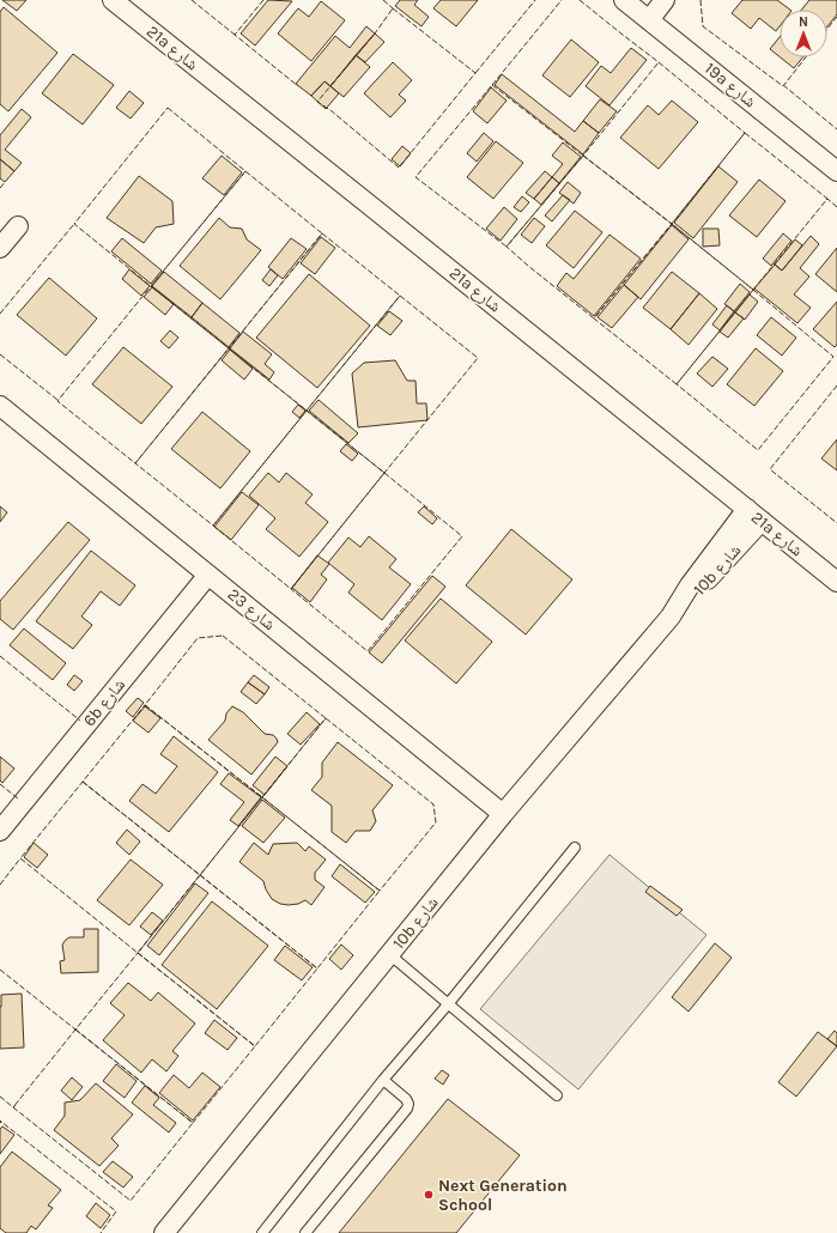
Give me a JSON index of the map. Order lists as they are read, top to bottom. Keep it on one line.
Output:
{"streets":{"street":["21a شارع","19a شارع","10b شارع","شارع 23","6b شارع"]},"crossings":[["21a شارع","10b شارع"],["10b شارع","شارع 23"],["شارع 23","6b شارع"]],"places":["Next Generation School"],"north":"top"}
